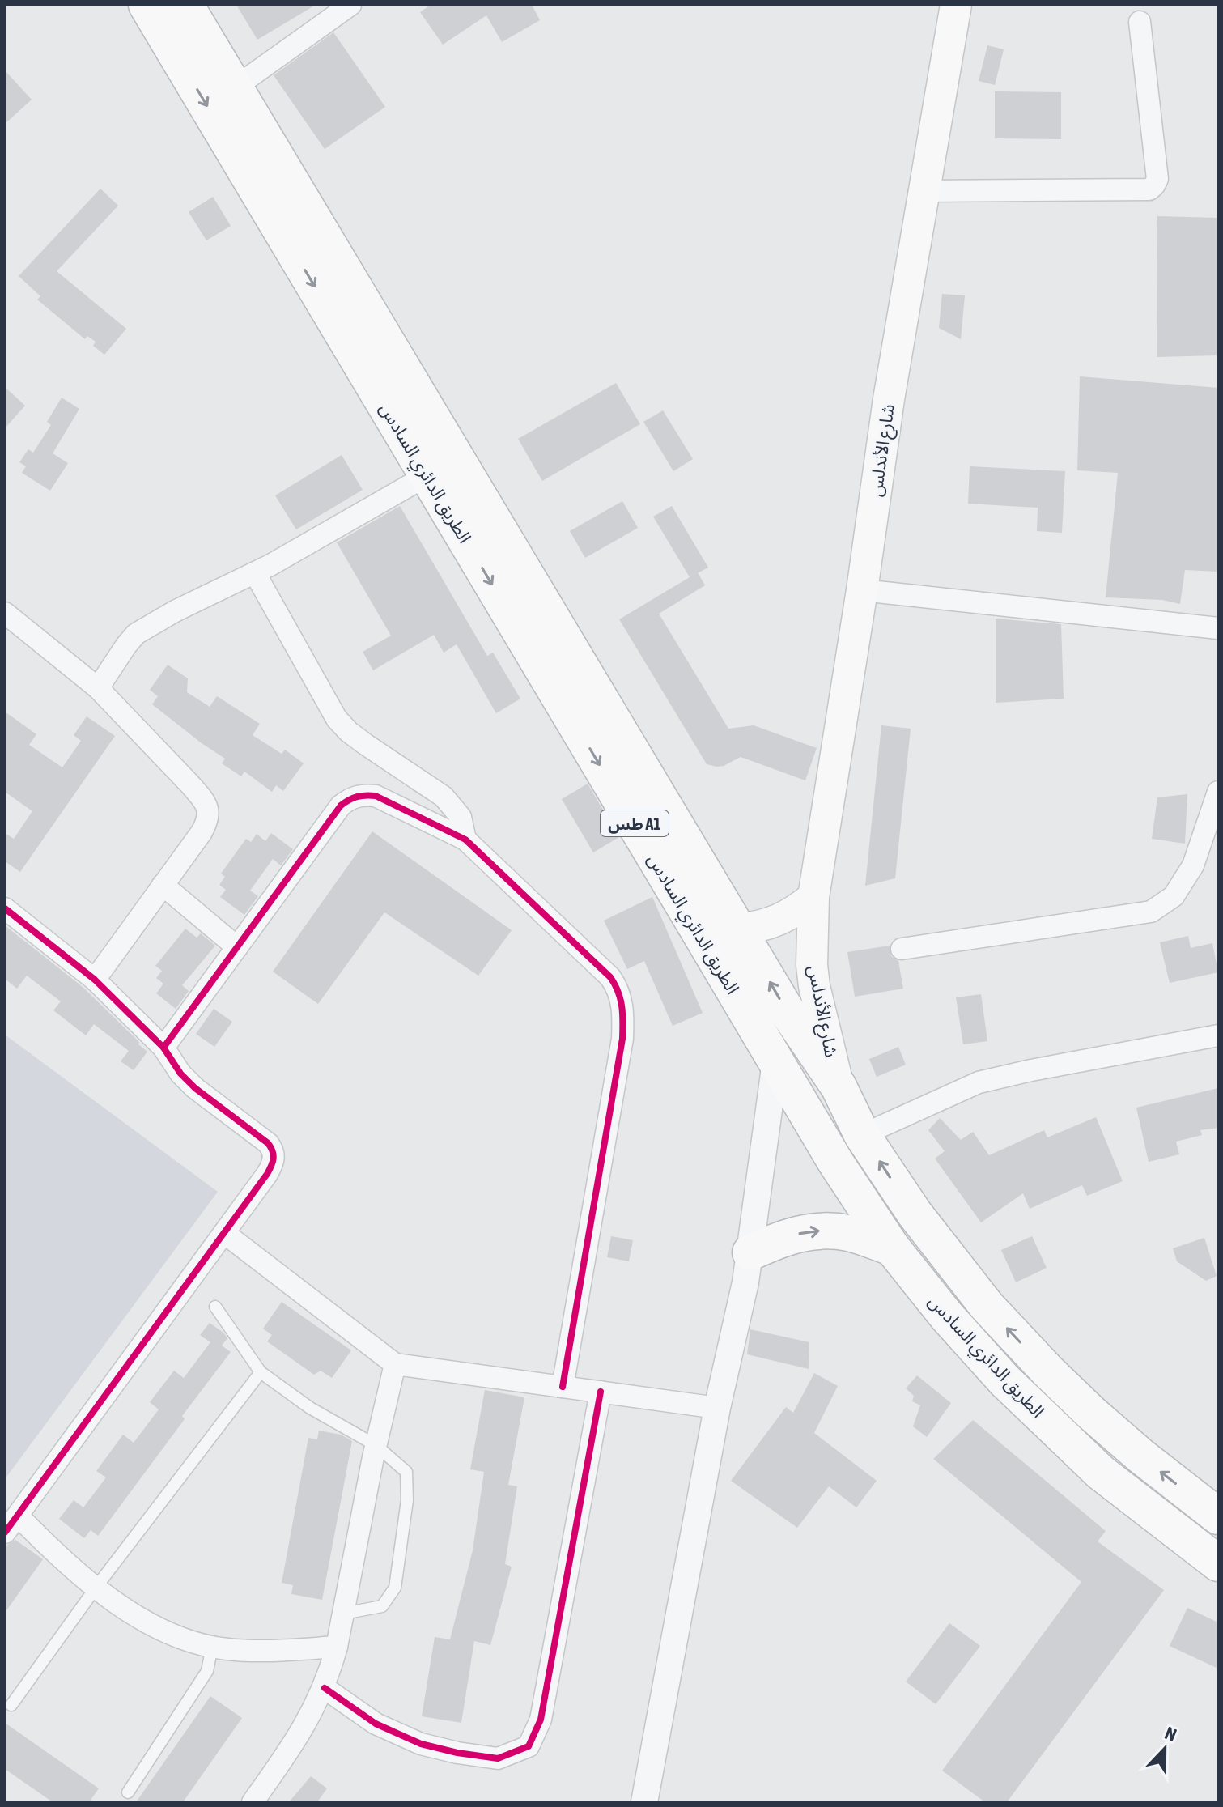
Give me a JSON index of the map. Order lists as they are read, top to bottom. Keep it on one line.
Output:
{"streets":{"highway":["الطريق الدائري السادس","طس A1"],"main road":["شارع الأندلس"]},"crossings":[["شارع الأندلس","الطريق الدائري السادس"]],"north":"top"}
